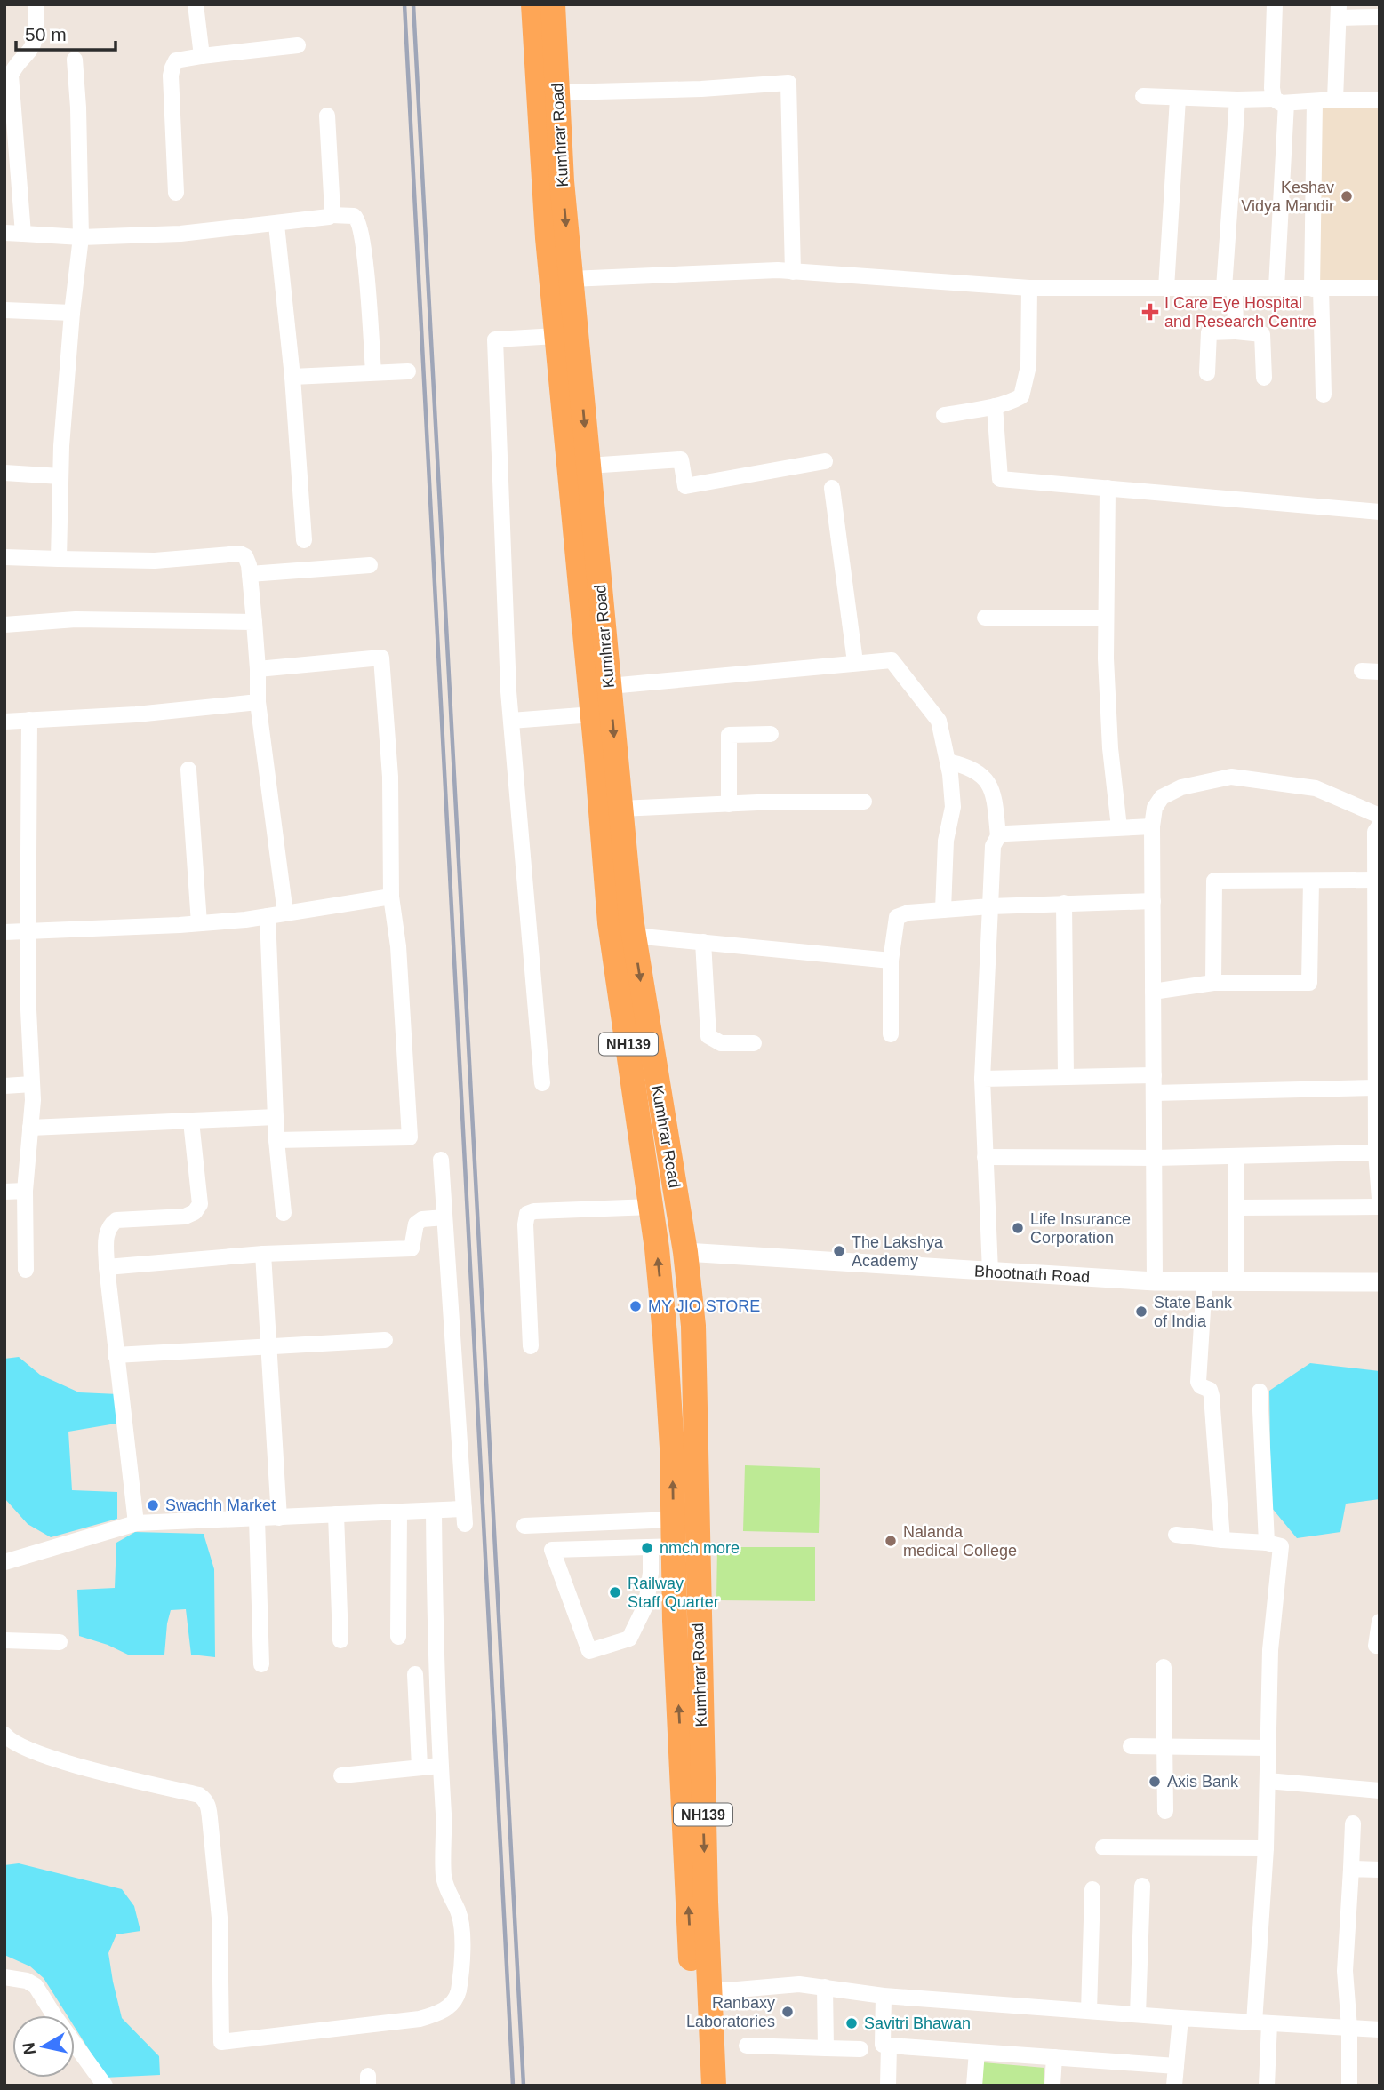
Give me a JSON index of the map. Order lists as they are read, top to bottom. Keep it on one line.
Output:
{"streets":{"highway":["Kumhrar Road","NH139"],"street":["Bhootnath Road"]},"crossings":[["Kumhrar Road","Bhootnath Road"]],"places":{"other":["Keshav Vidya Mandir","Life Insurance Corporation","The Lakshya Academy","MY JIO STORE","State Bank of India","Swachh Market","Nalanda medical College","nmch more","Railway Staff Quarter","Axis Bank","Ranbaxy Laboratories","Savitri Bhawan"],"health":["I Care Eye Hospital and Research Centre"]},"scale_bar":"50 m","north":"left"}
